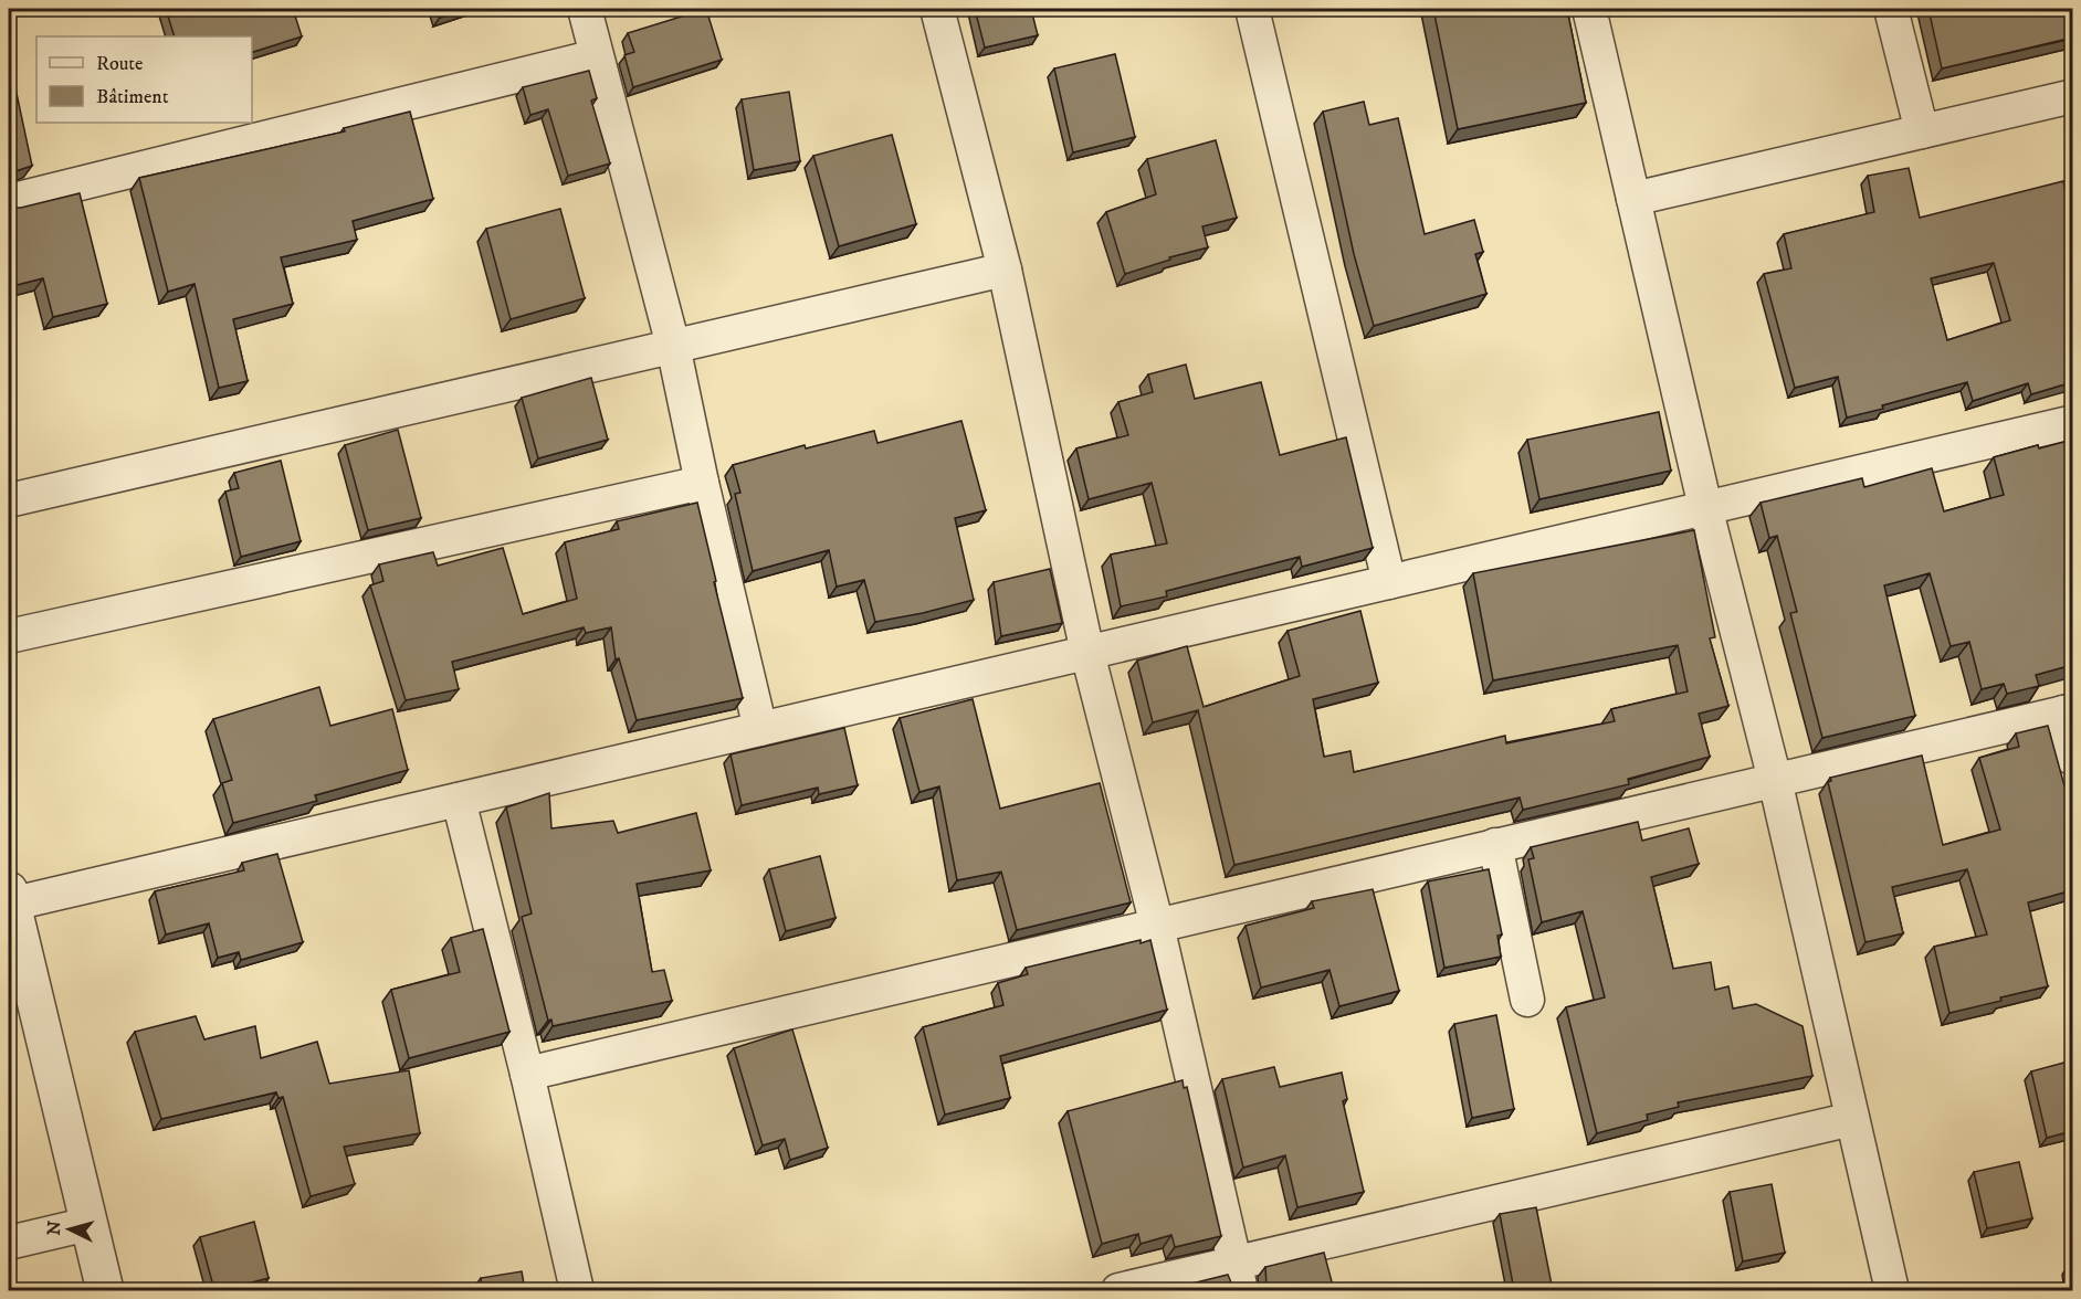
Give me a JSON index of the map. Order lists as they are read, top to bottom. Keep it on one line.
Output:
{"legend":["Route","Bâtiment"],"north":"left"}
